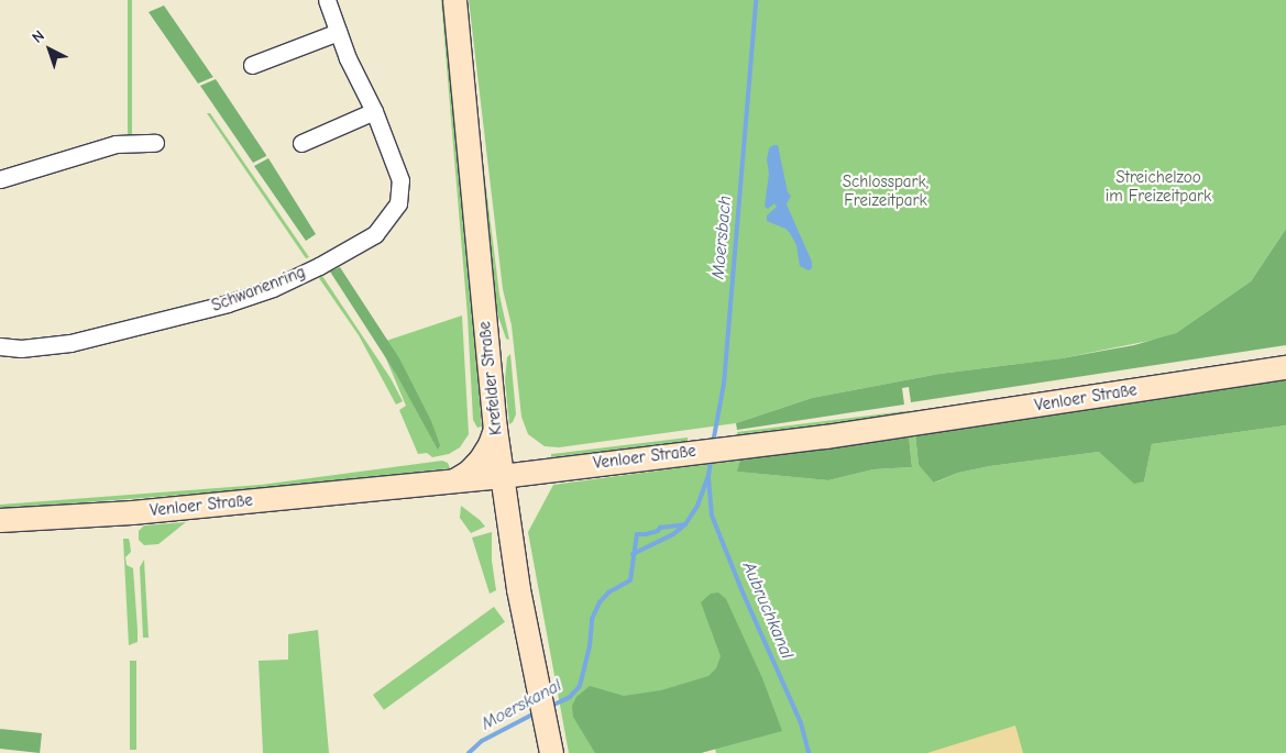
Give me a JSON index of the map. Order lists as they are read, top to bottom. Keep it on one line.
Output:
{"streets":{"main road":["Krefelder Straße","Venloer Straße"],"street":["Schwanenring"]},"crossings":[["Krefelder Straße","Venloer Straße"]],"water":["Moersbach","Aubruchkanal","Moerskanal"],"parks":["Streichelzoo im Freizeitpark","Schlosspark, Freizeitpark"],"north":"top left"}
